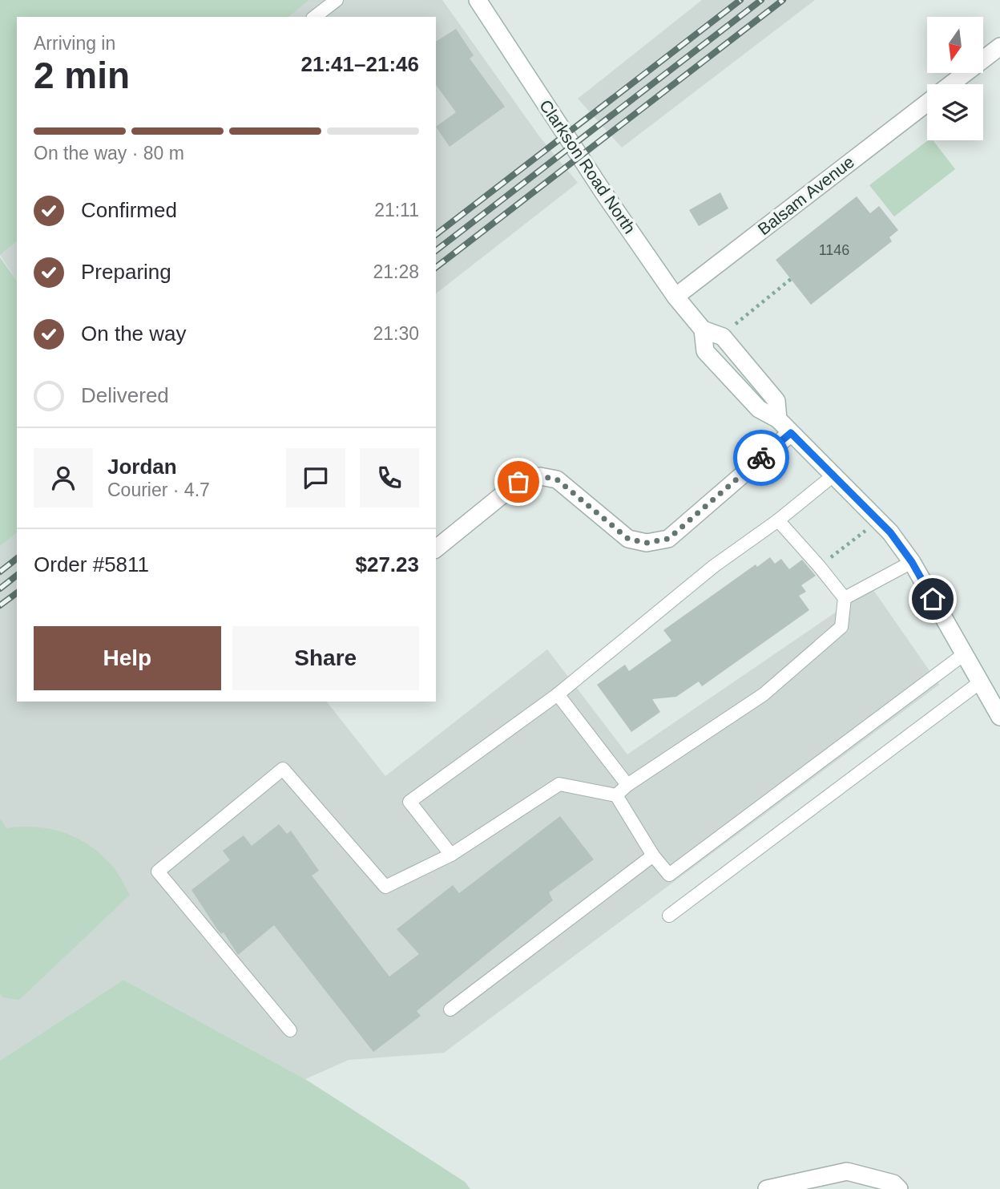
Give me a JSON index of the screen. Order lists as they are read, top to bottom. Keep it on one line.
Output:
{"streets":{"street":["Clarkson Road North","Balsam Avenue"]},"crossings":[["Clarkson Road North","Balsam Avenue"]],"house_numbers":["1146"],"north":"bottom","page":{"heading":["2 min","Arriving in","21:41–21:46"],"panel":["Jordan","Courier · 4.7","Order #5811","$27.23"],"bar":"On the way · 80 m","list":[["Confirmed","21:11"],["Preparing","21:28"],["On the way","21:30"],"Delivered"],"buttons":["Help","Share"]}}
